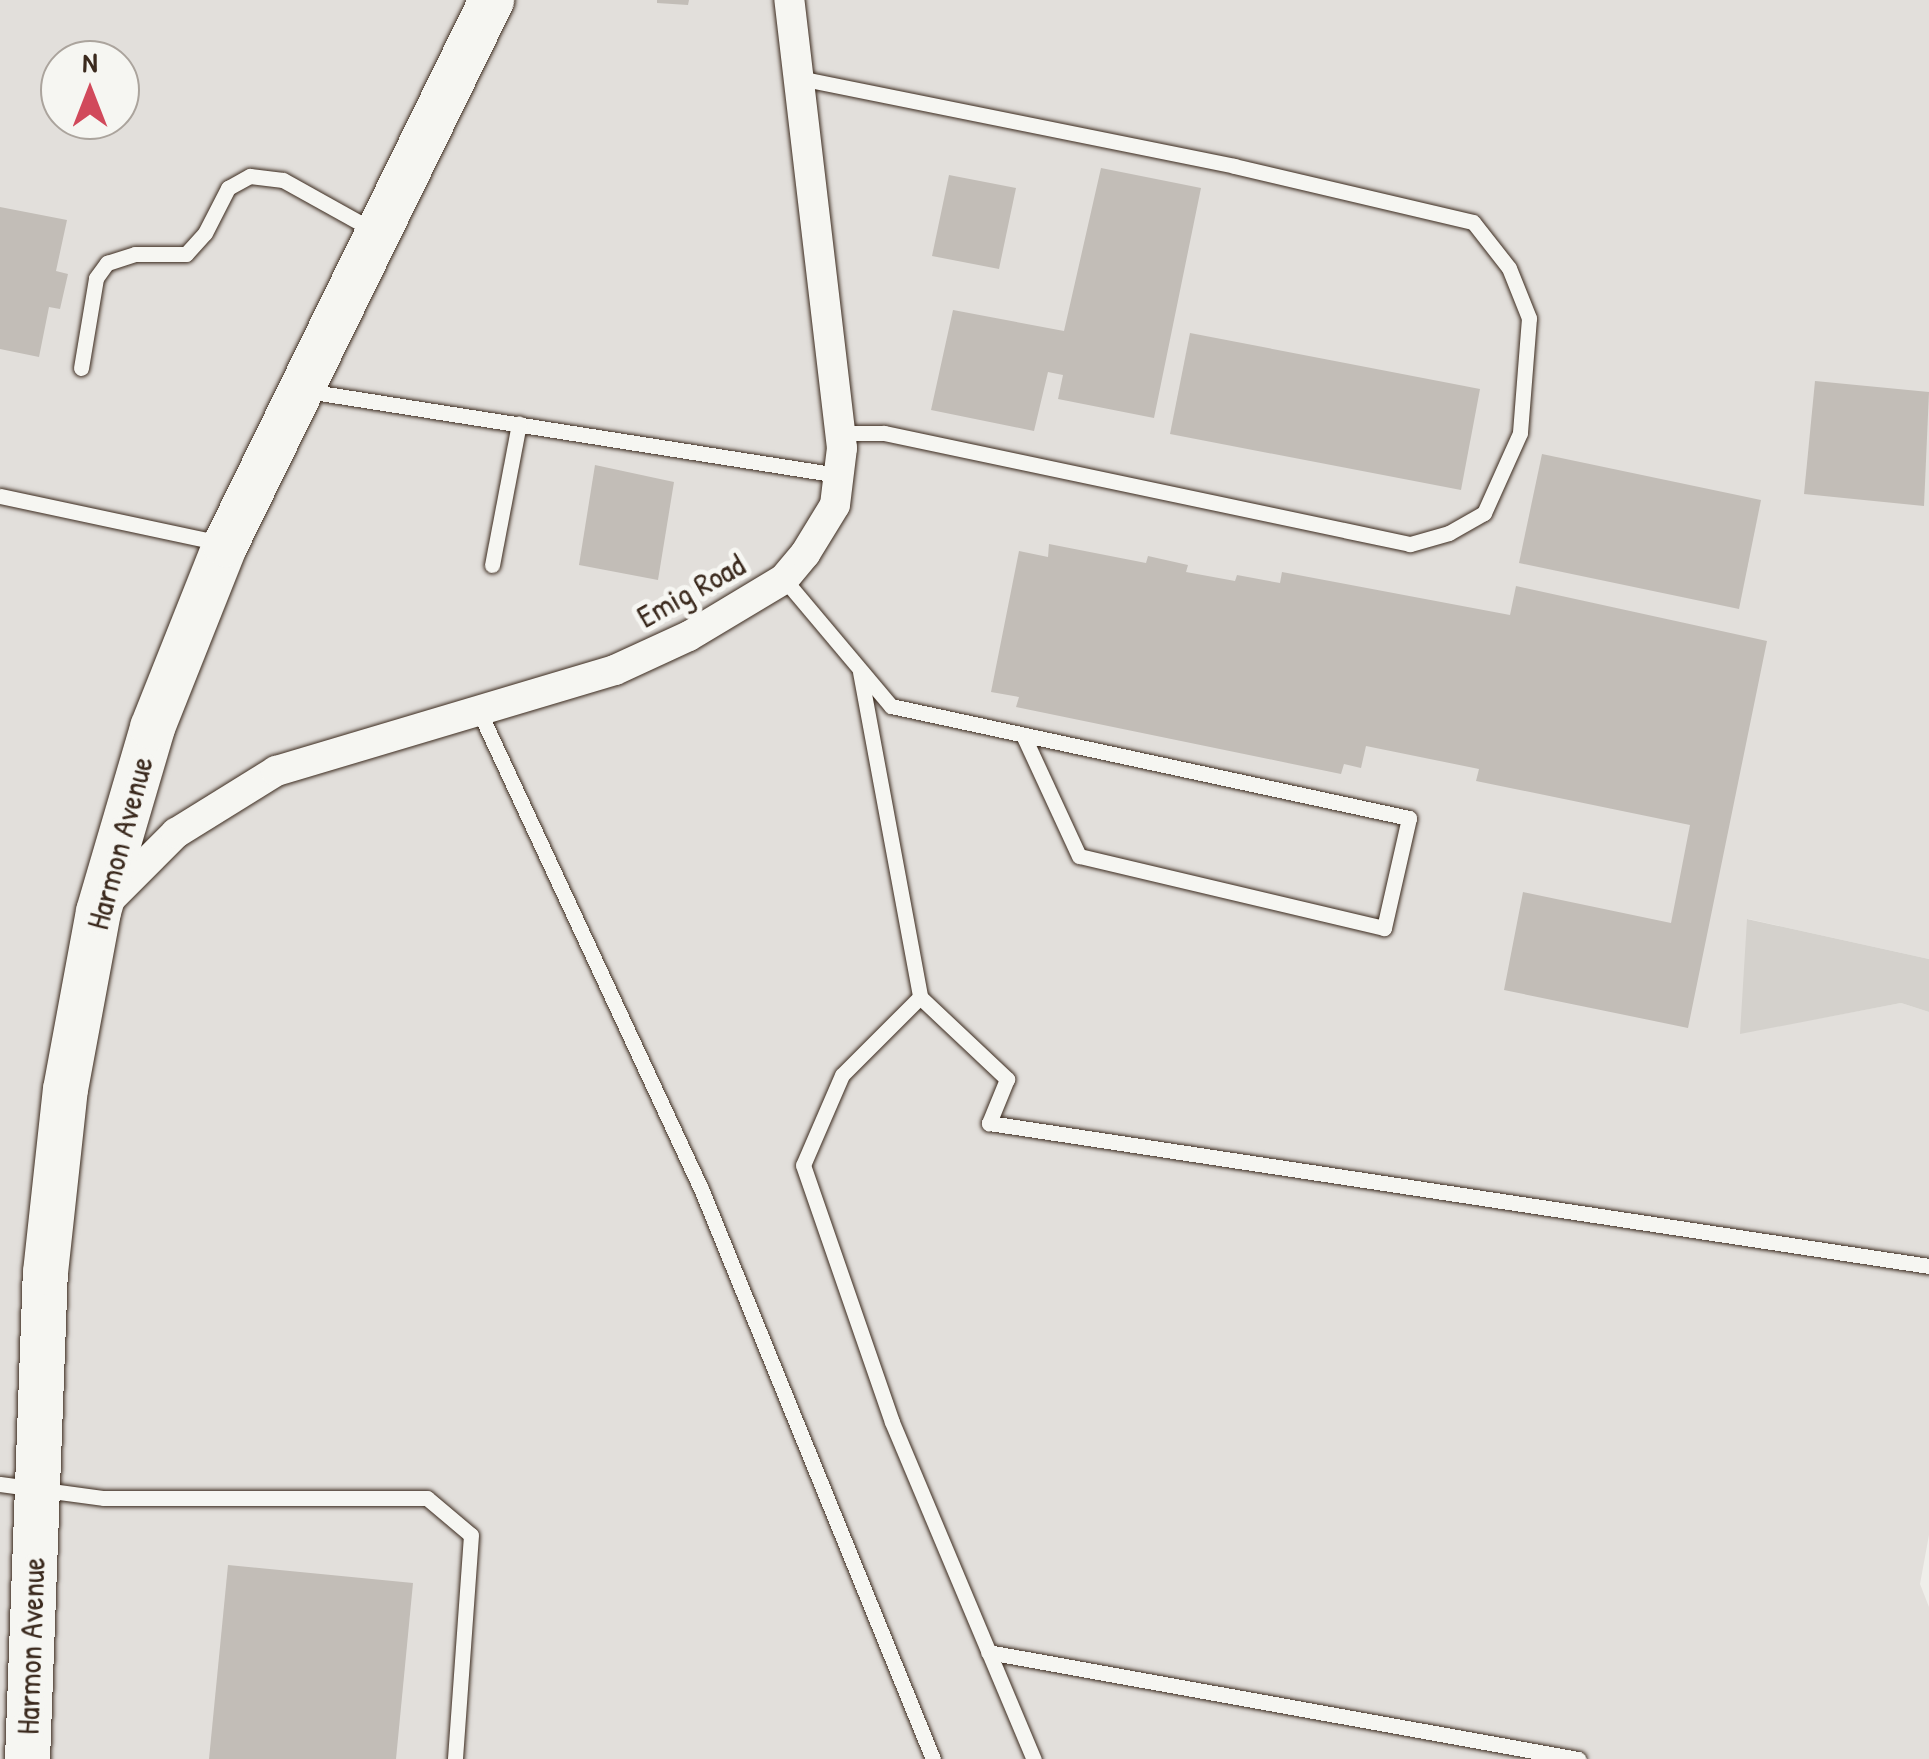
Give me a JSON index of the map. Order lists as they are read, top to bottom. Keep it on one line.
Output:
{"streets":{"main road":["Harmon Avenue"],"street":["Emig Road"]},"crossings":[["Emig Road","Harmon Avenue"]],"north":"top"}
